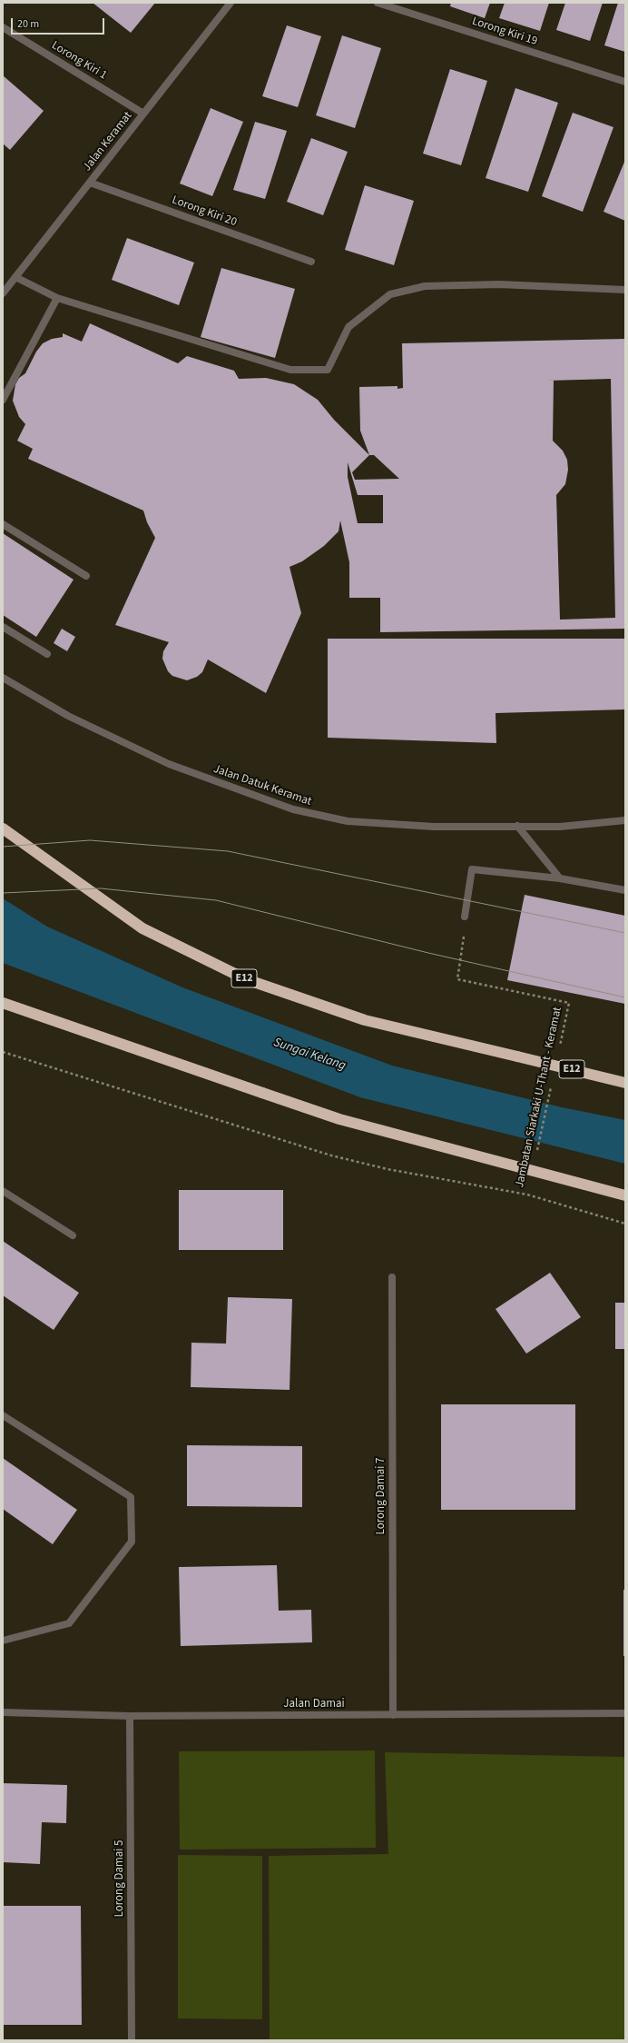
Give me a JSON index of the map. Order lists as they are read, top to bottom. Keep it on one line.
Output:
{"streets":{"highway":["E12"],"street":["Lorong Kiri 19","Lorong Kiri 1","Jalan Keramat","Lorong Kiri 20","Jalan Datuk Keramat","Lorong Damai 7","Jalan Damai","Lorong Damai 5"],"path":["Jambatan Siarkaki U-Thant - Keramat"]},"crossings":[["Lorong Kiri 1","Jalan Keramat"],["Jalan Keramat","Lorong Kiri 20"],["Lorong Damai 7","Jalan Damai"],["Jalan Damai","Lorong Damai 5"]],"water":["Sungai Kelang"],"scale_bar":"20 m"}
